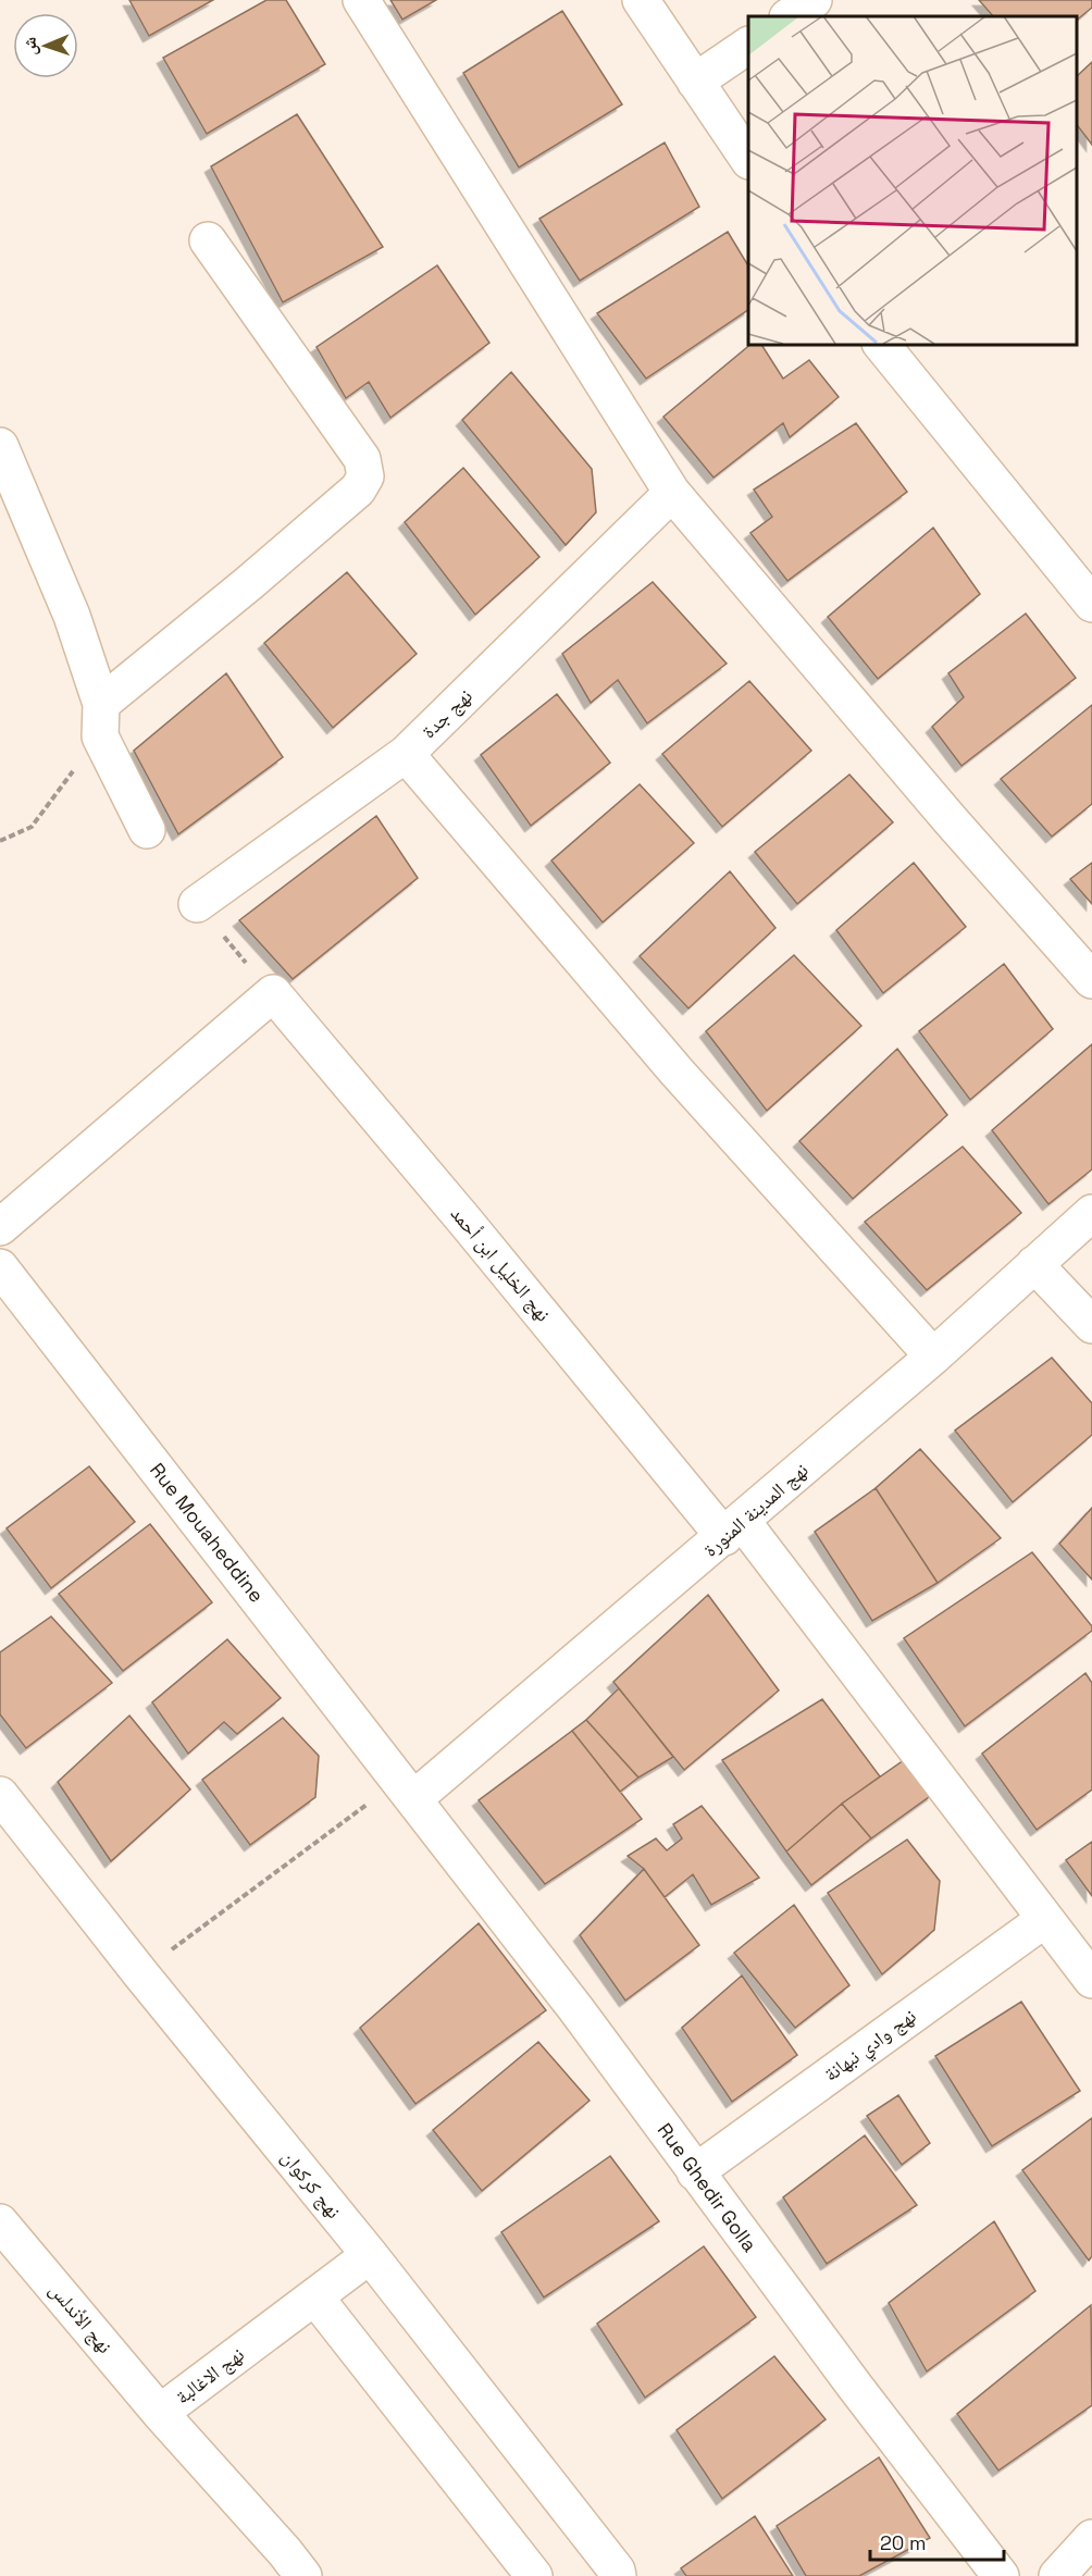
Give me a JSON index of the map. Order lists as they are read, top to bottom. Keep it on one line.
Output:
{"streets":{"street":["نهج جدة","نهج الخليل ابن أحمد","نهج المدينة المنورة","Rue Mouaheddine","نهج وادي نبهانة","نهج كركوان","Rue Ghedir Golla","نهج الأندلس","نهج الاغالبة"]},"crossings":[["نهج الخليل ابن أحمد","نهج المدينة المنورة"],["نهج الخليل ابن أحمد","نهج وادي نبهانة"],["نهج المدينة المنورة","Rue Mouaheddine"],["نهج المدينة المنورة","Rue Ghedir Golla"],["Rue Mouaheddine","Rue Ghedir Golla"],["نهج وادي نبهانة","Rue Ghedir Golla"],["نهج كركوان","نهج الاغالبة"],["نهج الأندلس","نهج الاغالبة"]],"scale_bar":"20 m","north":"left"}
